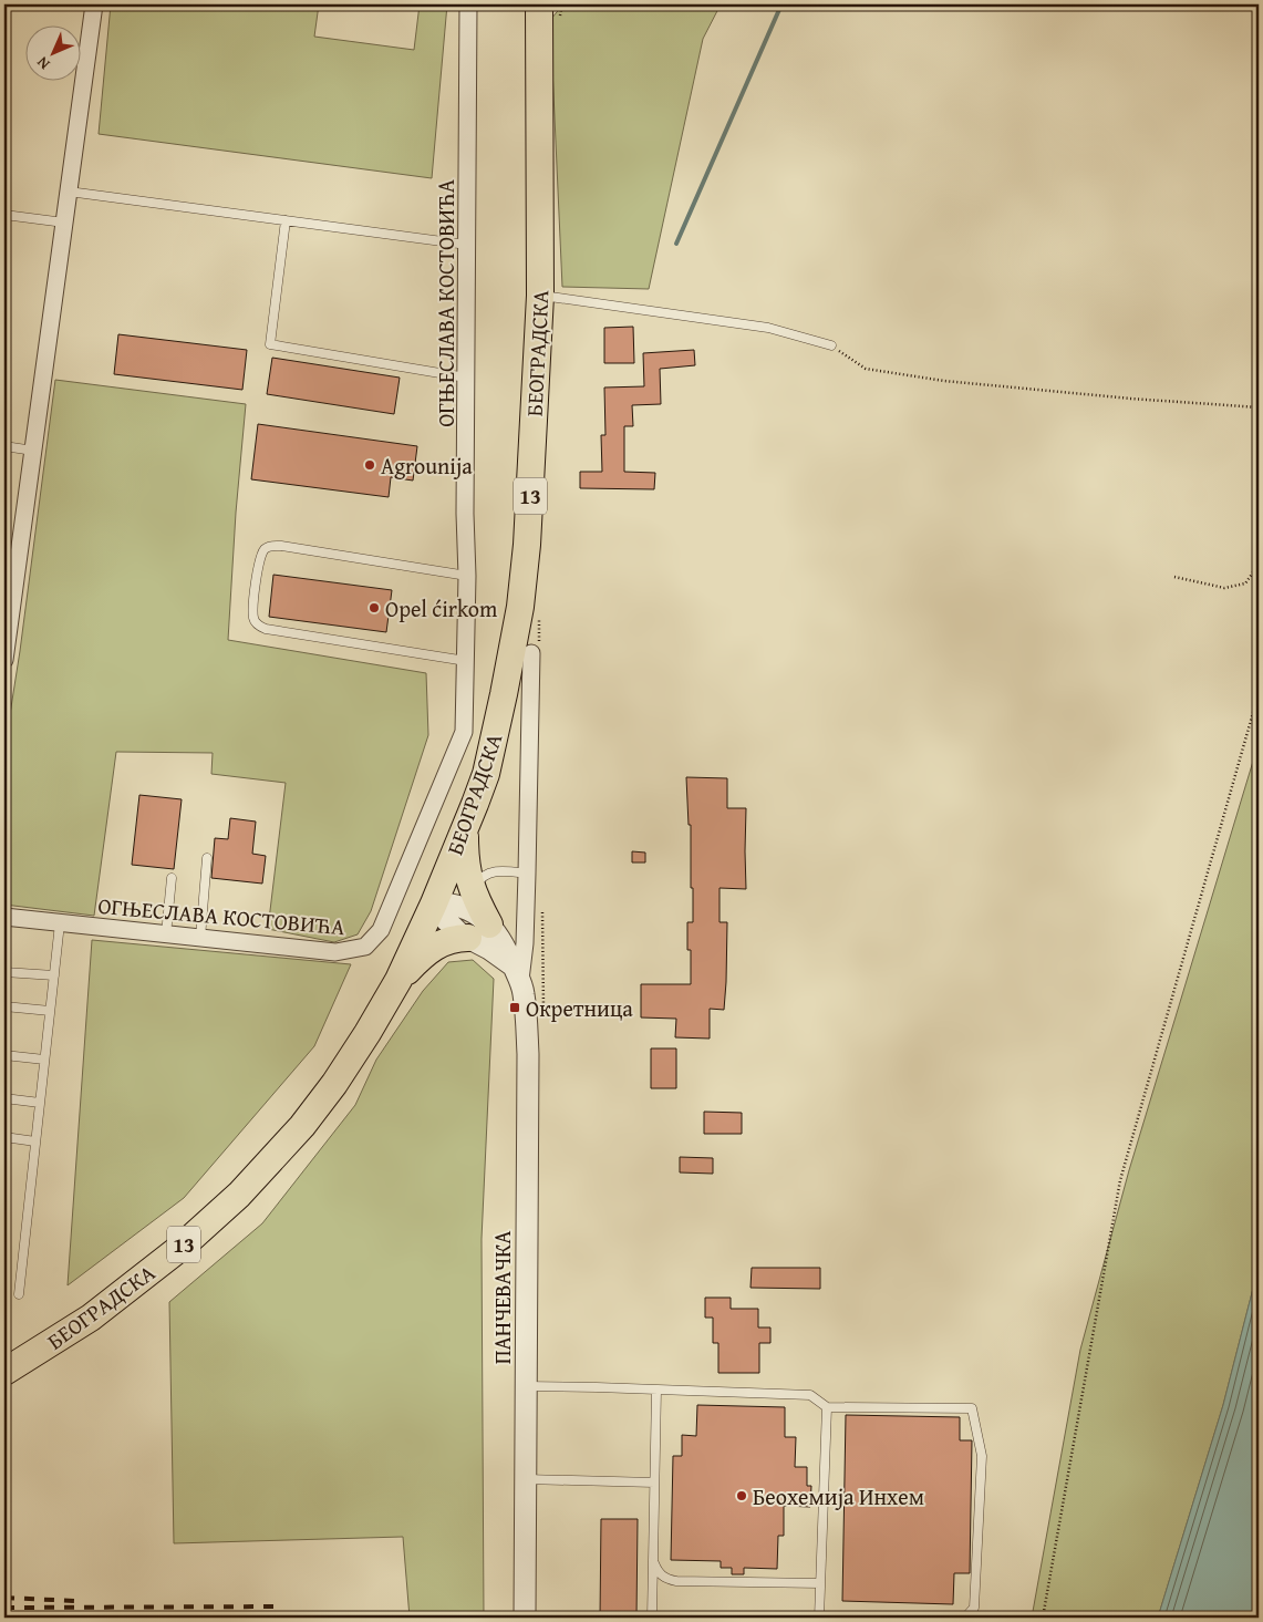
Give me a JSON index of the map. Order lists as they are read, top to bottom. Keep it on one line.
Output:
{"streets":{"main road":["БЕОГРАДСКА","13"],"street":["ОГЊЕСЛАВА КОСТОВИЋА","ПАНЧЕВАЧКА"]},"places":{"other":["Agrounija","Opel ćirkom","Беохемија Инхем"],"transit":["Окретница"]},"north":"bottom left"}
